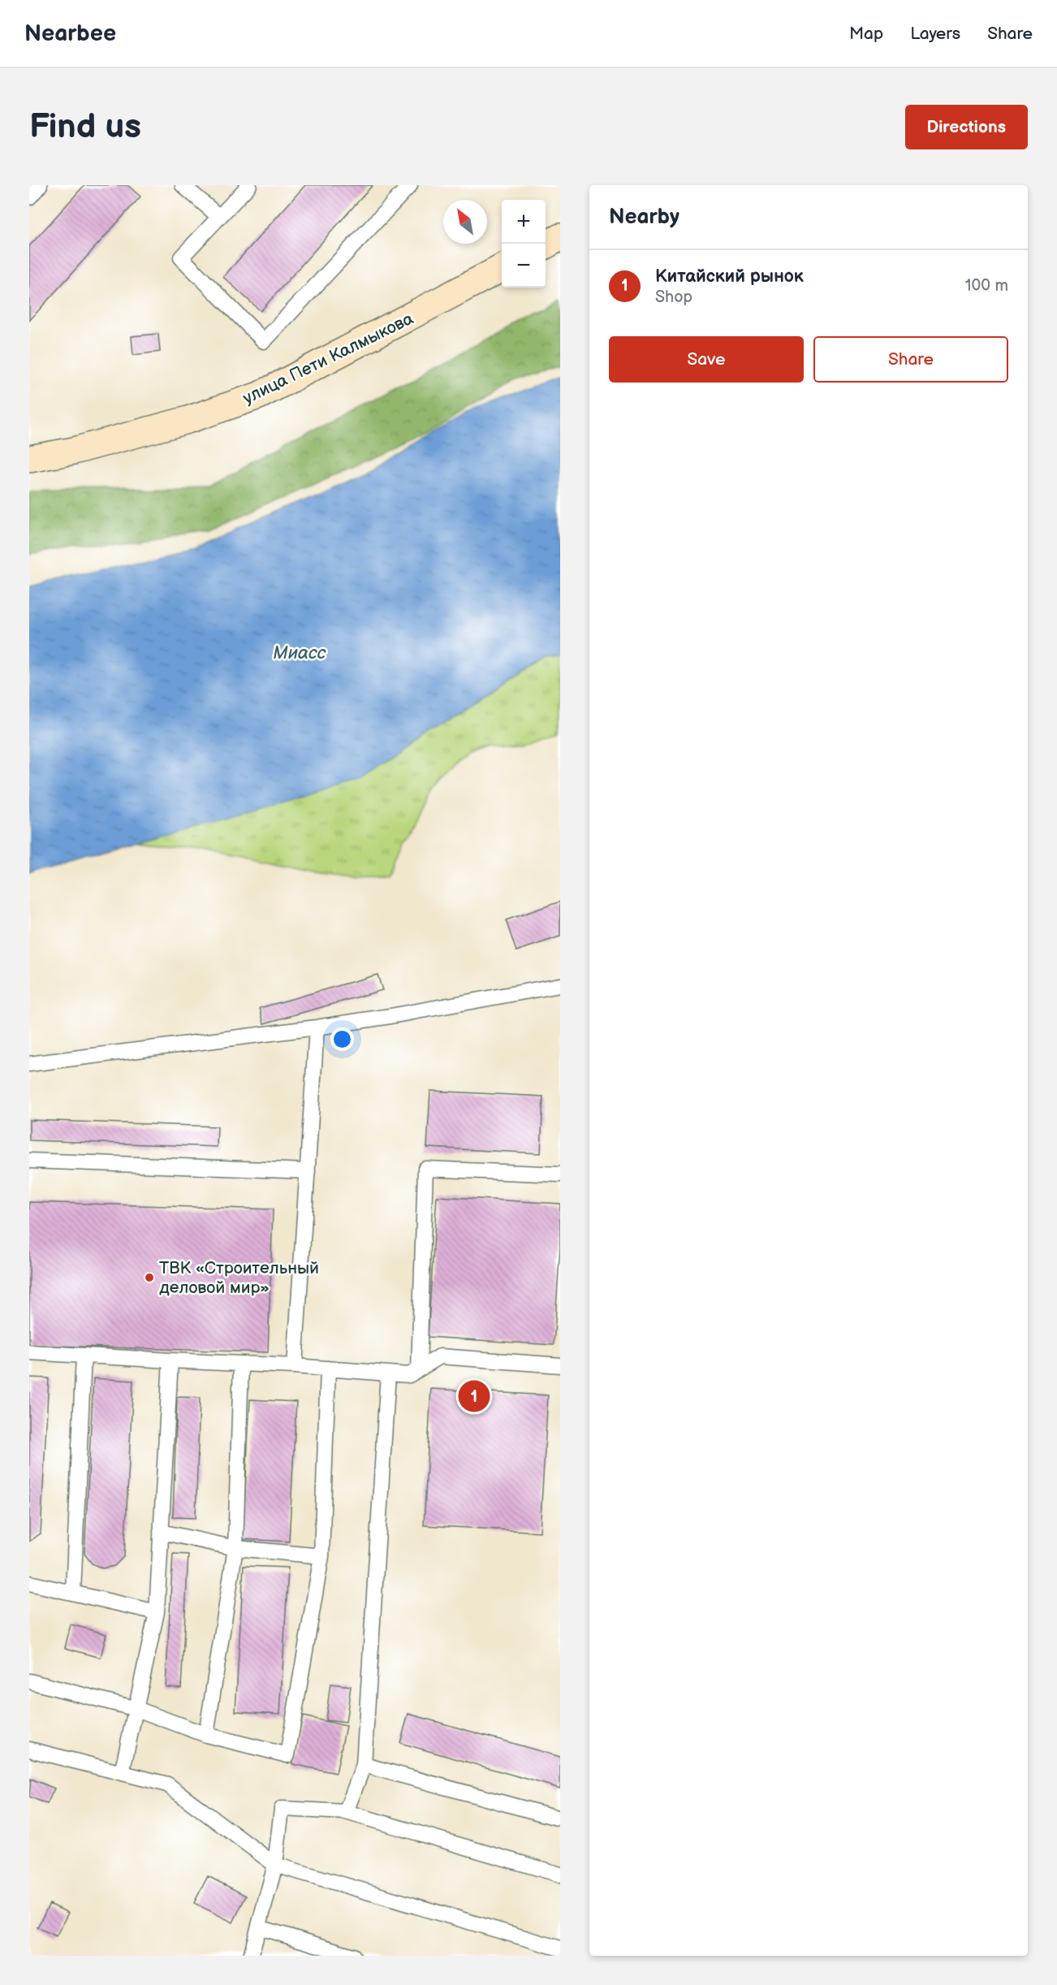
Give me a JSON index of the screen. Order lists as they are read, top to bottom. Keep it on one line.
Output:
{"streets":{"main road":["улица Пети Калмыкова"]},"water":["Миасс"],"places":["ТВК «Строительный деловой мир»"],"north":"top left","page":{"header":"Nearbee","nav":["Map","Layers","Share"],"buttons":["Directions",["Save","Share"]],"title":"Find us","heading":"Nearby","map_buttons":["+","−"],"list":[{"mark":"1","name":"Китайский рынок","note":"Shop","value":"100 m"}],"pins":"1"}}
